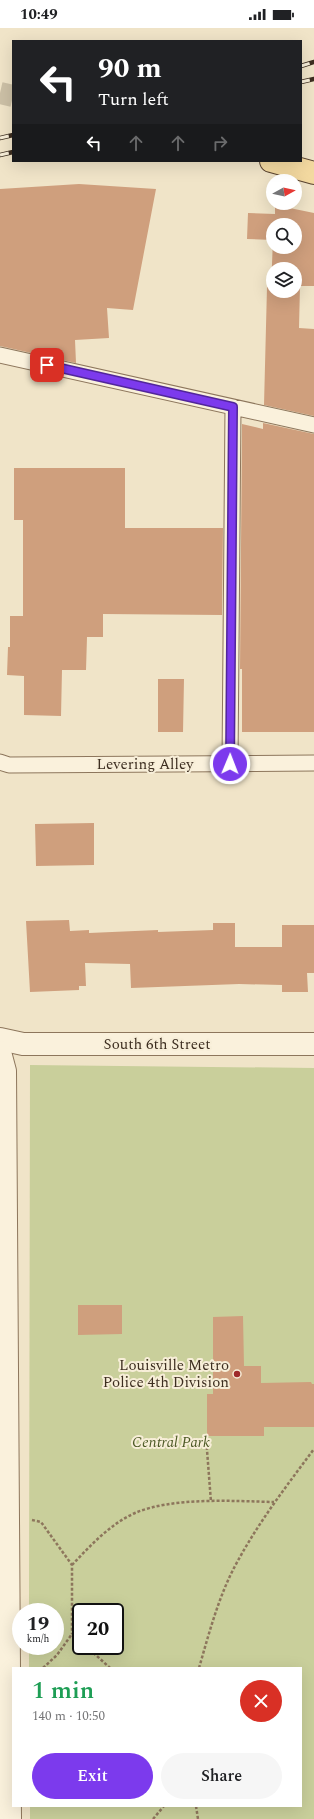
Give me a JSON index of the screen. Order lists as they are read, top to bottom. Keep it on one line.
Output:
{"streets":{"street":["South 6th Street"],"lane":["Levering Alley"]},"parks":["Central Park"],"places":["Louisville Metro Police 4th Division"],"north":"right","page":{"status":"10:49","turn":["90 m","Turn left"],"speed":"19 km/h","limit":"20","heading":["1 min","140 m · 10:50"],"buttons":["Exit","Share"]}}
